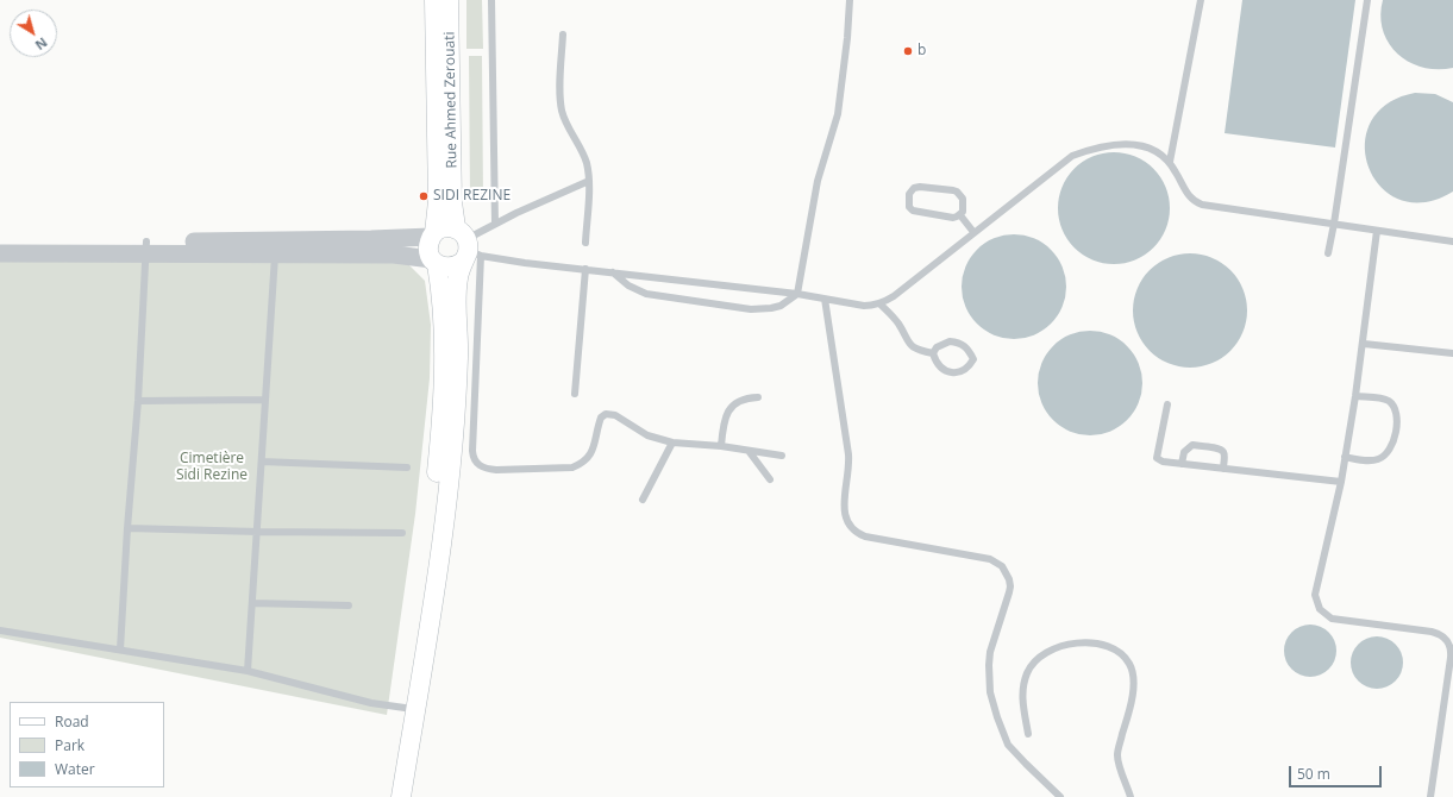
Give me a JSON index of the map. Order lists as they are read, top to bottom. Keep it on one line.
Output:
{"streets":{"main road":["Rue Ahmed Zerouati"]},"parks":["Cimetière Sidi Rezine"],"places":["b","SIDI REZINE"],"legend":["Road","Park","Water"],"scale_bar":"50 m","north":"bottom right"}
